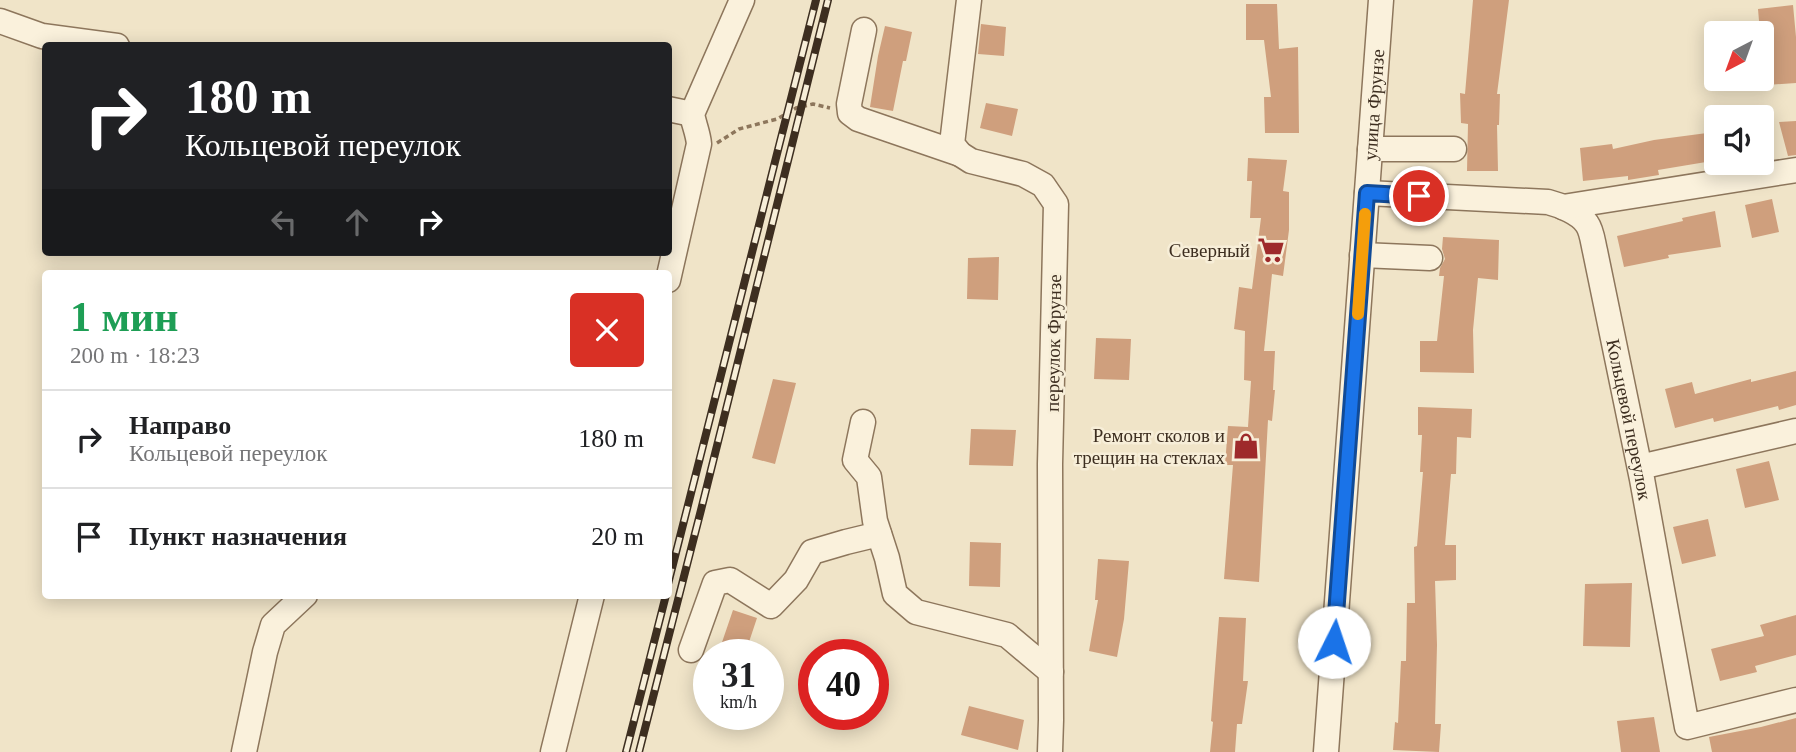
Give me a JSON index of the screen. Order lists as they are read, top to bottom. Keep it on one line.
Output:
{"streets":{"street":["улица Фрунзе","переулок Фрунзе","Кольцевой переулок"]},"crossings":[["улица Фрунзе","Кольцевой переулок"]],"places":{"supermarket":["Северный"],"shop":["Ремонт сколов и трещин на стеклах"]},"north":"bottom left","page":{"turn":["180 m","Кольцевой переулок"],"heading":["1 мин","200 m · 18:23"],"list":[{"name":"Направо","note":"Кольцевой переулок","value":"180 m"},{"name":"Пункт назначения","value":"20 m"}],"speed":"31 km/h","limit":"40"}}
